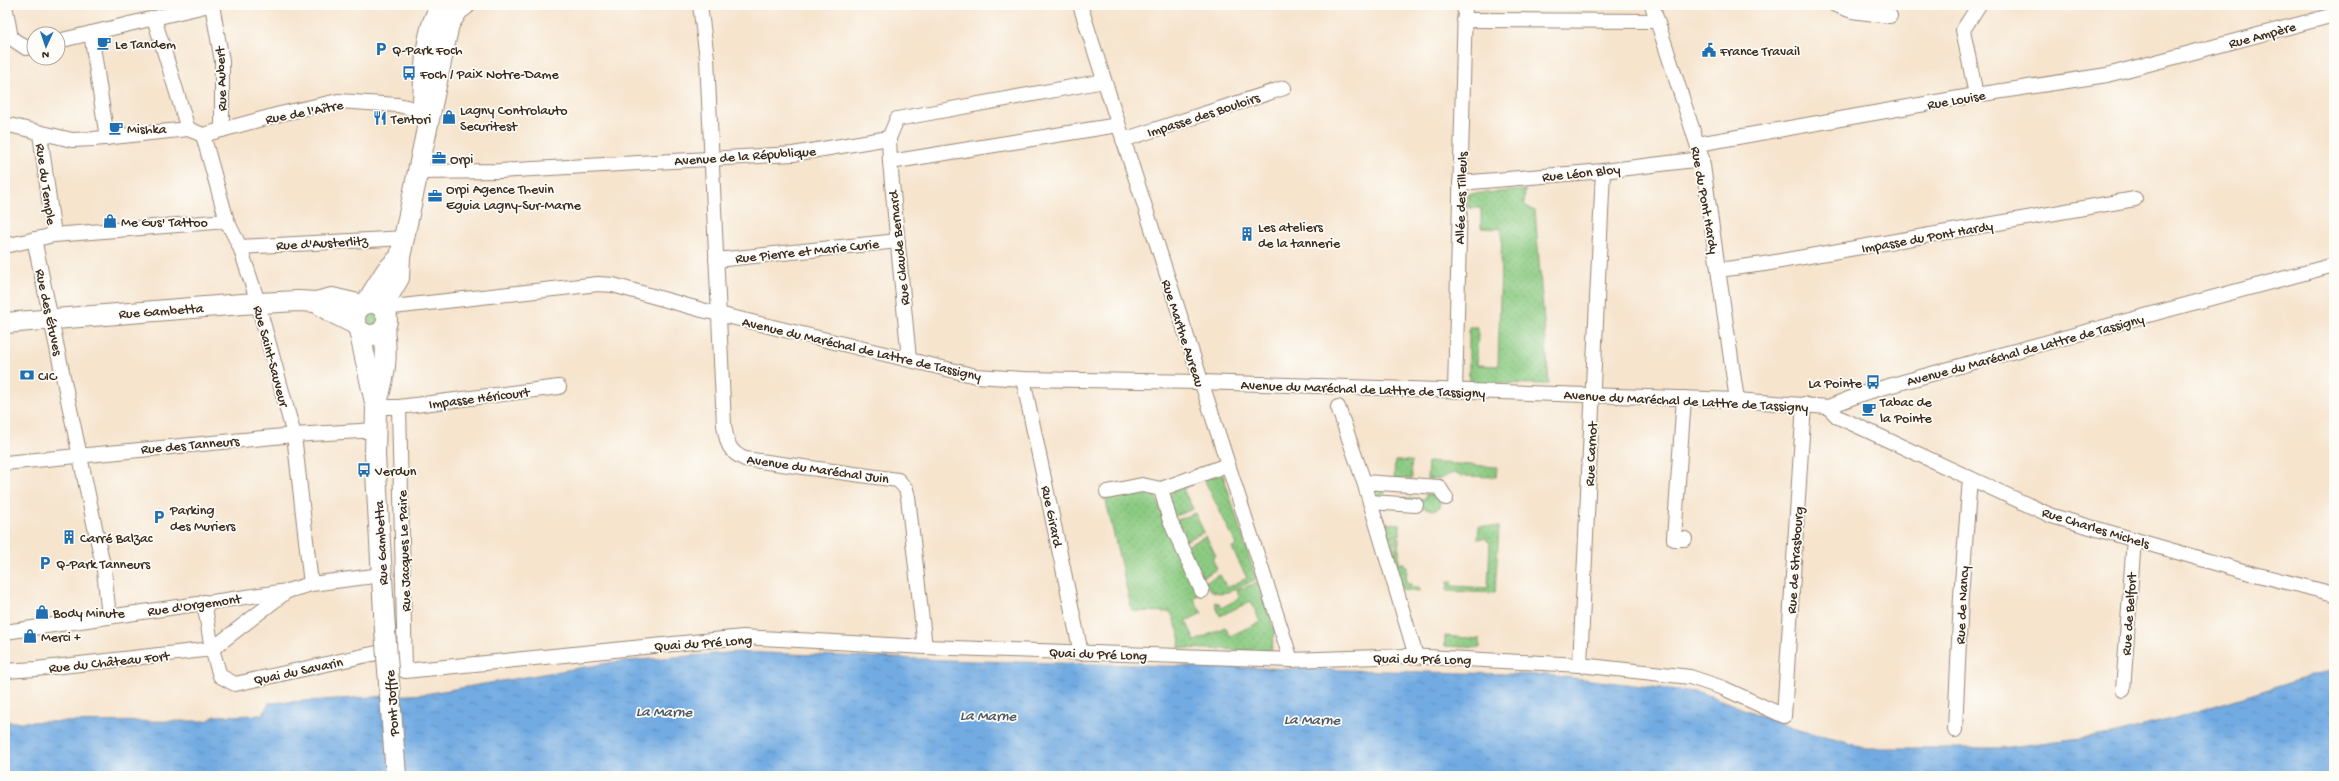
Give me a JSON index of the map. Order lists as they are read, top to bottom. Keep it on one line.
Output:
{"streets":{"main road":["Rue Gambetta","Pont Joffre"],"street":["Rue Ampère","Rue Aubert","Rue Louise","Rue de l'Aître","Impasse des Bouloirs","Avenue de la République","Rue Léon Bloy","Rue du Temple","Allée des Tilleuls","Rue du Pont Hardy","Impasse du Pont Hardy","Rue d'Austerlitz","Rue Claude Bernard","Rue Pierre et Marie Curie","Rue des Étuves","Rue Marthe Aureau","Avenue du Maréchal de Lattre de Tassigny","Rue Saint-Sauveur","Impasse Héricourt","Rue des Tanneurs","Rue Carnot","Avenue du Maréchal Juin","Rue Girard","Rue Charles Michels","Rue Jacques Le Paire","Rue de Strasbourg","Rue d'Orgemont","Rue de Nancy","Rue de Belfort","Quai du Pré Long","Rue du Château Fort","Quai du Savarin"]},"crossings":[["Rue Ampère","Rue Louise"],["Rue Aubert","Rue de l'Aître"],["Rue Louise","Rue du Pont Hardy"],["Rue de l'Aître","Rue Saint-Sauveur"],["Impasse des Bouloirs","Rue Marthe Aureau"],["Avenue de la République","Rue Claude Bernard"],["Avenue de la République","Avenue du Maréchal Juin"],["Rue Léon Bloy","Allée des Tilleuls"],["Rue Léon Bloy","Rue du Pont Hardy"],["Rue Léon Bloy","Rue Carnot"],["Allée des Tilleuls","Avenue du Maréchal de Lattre de Tassigny"],["Rue du Pont Hardy","Impasse du Pont Hardy"],["Rue du Pont Hardy","Avenue du Maréchal de Lattre de Tassigny"],["Rue d'Austerlitz","Rue Saint-Sauveur"],["Rue Claude Bernard","Rue Pierre et Marie Curie"],["Rue Claude Bernard","Avenue du Maréchal de Lattre de Tassigny"],["Rue Pierre et Marie Curie","Avenue du Maréchal Juin"],["Rue Gambetta","Rue des Étuves"],["Rue Gambetta","Avenue du Maréchal de Lattre de Tassigny"],["Rue Gambetta","Rue Saint-Sauveur"],["Rue Gambetta","Impasse Héricourt"],["Rue Gambetta","Rue des Tanneurs"],["Rue Gambetta","Rue d'Orgemont"],["Rue Gambetta","Pont Joffre"],["Rue des Étuves","Rue des Tanneurs"],["Rue des Étuves","Rue d'Orgemont"],["Rue Marthe Aureau","Avenue du Maréchal de Lattre de Tassigny"],["Rue Marthe Aureau","Quai du Pré Long"],["Avenue du Maréchal de Lattre de Tassigny","Rue Carnot"],["Avenue du Maréchal de Lattre de Tassigny","Avenue du Maréchal Juin"],["Avenue du Maréchal de Lattre de Tassigny","Rue Girard"],["Avenue du Maréchal de Lattre de Tassigny","Rue Charles Michels"],["Avenue du Maréchal de Lattre de Tassigny","Rue de Strasbourg"],["Rue Saint-Sauveur","Rue des Tanneurs"],["Rue Saint-Sauveur","Rue d'Orgemont"],["Impasse Héricourt","Rue Jacques Le Paire"],["Rue Carnot","Quai du Pré Long"],["Avenue du Maréchal Juin","Quai du Pré Long"],["Rue Girard","Quai du Pré Long"],["Rue Charles Michels","Rue de Nancy"],["Rue Charles Michels","Rue de Belfort"],["Rue Jacques Le Paire","Quai du Pré Long"],["Rue Jacques Le Paire","Quai du Savarin"],["Rue de Strasbourg","Quai du Pré Long"],["Rue d'Orgemont","Quai du Savarin"],["Rue du Château Fort","Quai du Savarin"]],"water":["La Marne"],"places":{"cafe":["Le Tandem","Mishka","Tabac de la Pointe"],"parking":["Q-Park Foch","Parking des Muriers","Q-Park Tanneurs"],"public building":["France Travail"],"bus stop":["Foch / Paix Notre-Dame","La Pointe","Verdun"],"shop":["Lagny Controlauto Securitest","Me Gus' Tattoo","Body Minute","Merci +"],"restaurant":["Tentori"],"office":["Orpi","Orpi Agence Thevin Eguia Lagny-Sur-Marne"],"building":["Les ateliers de la tannerie","Carré Balzac"],"bank":["CIC"]},"north":"bottom"}
